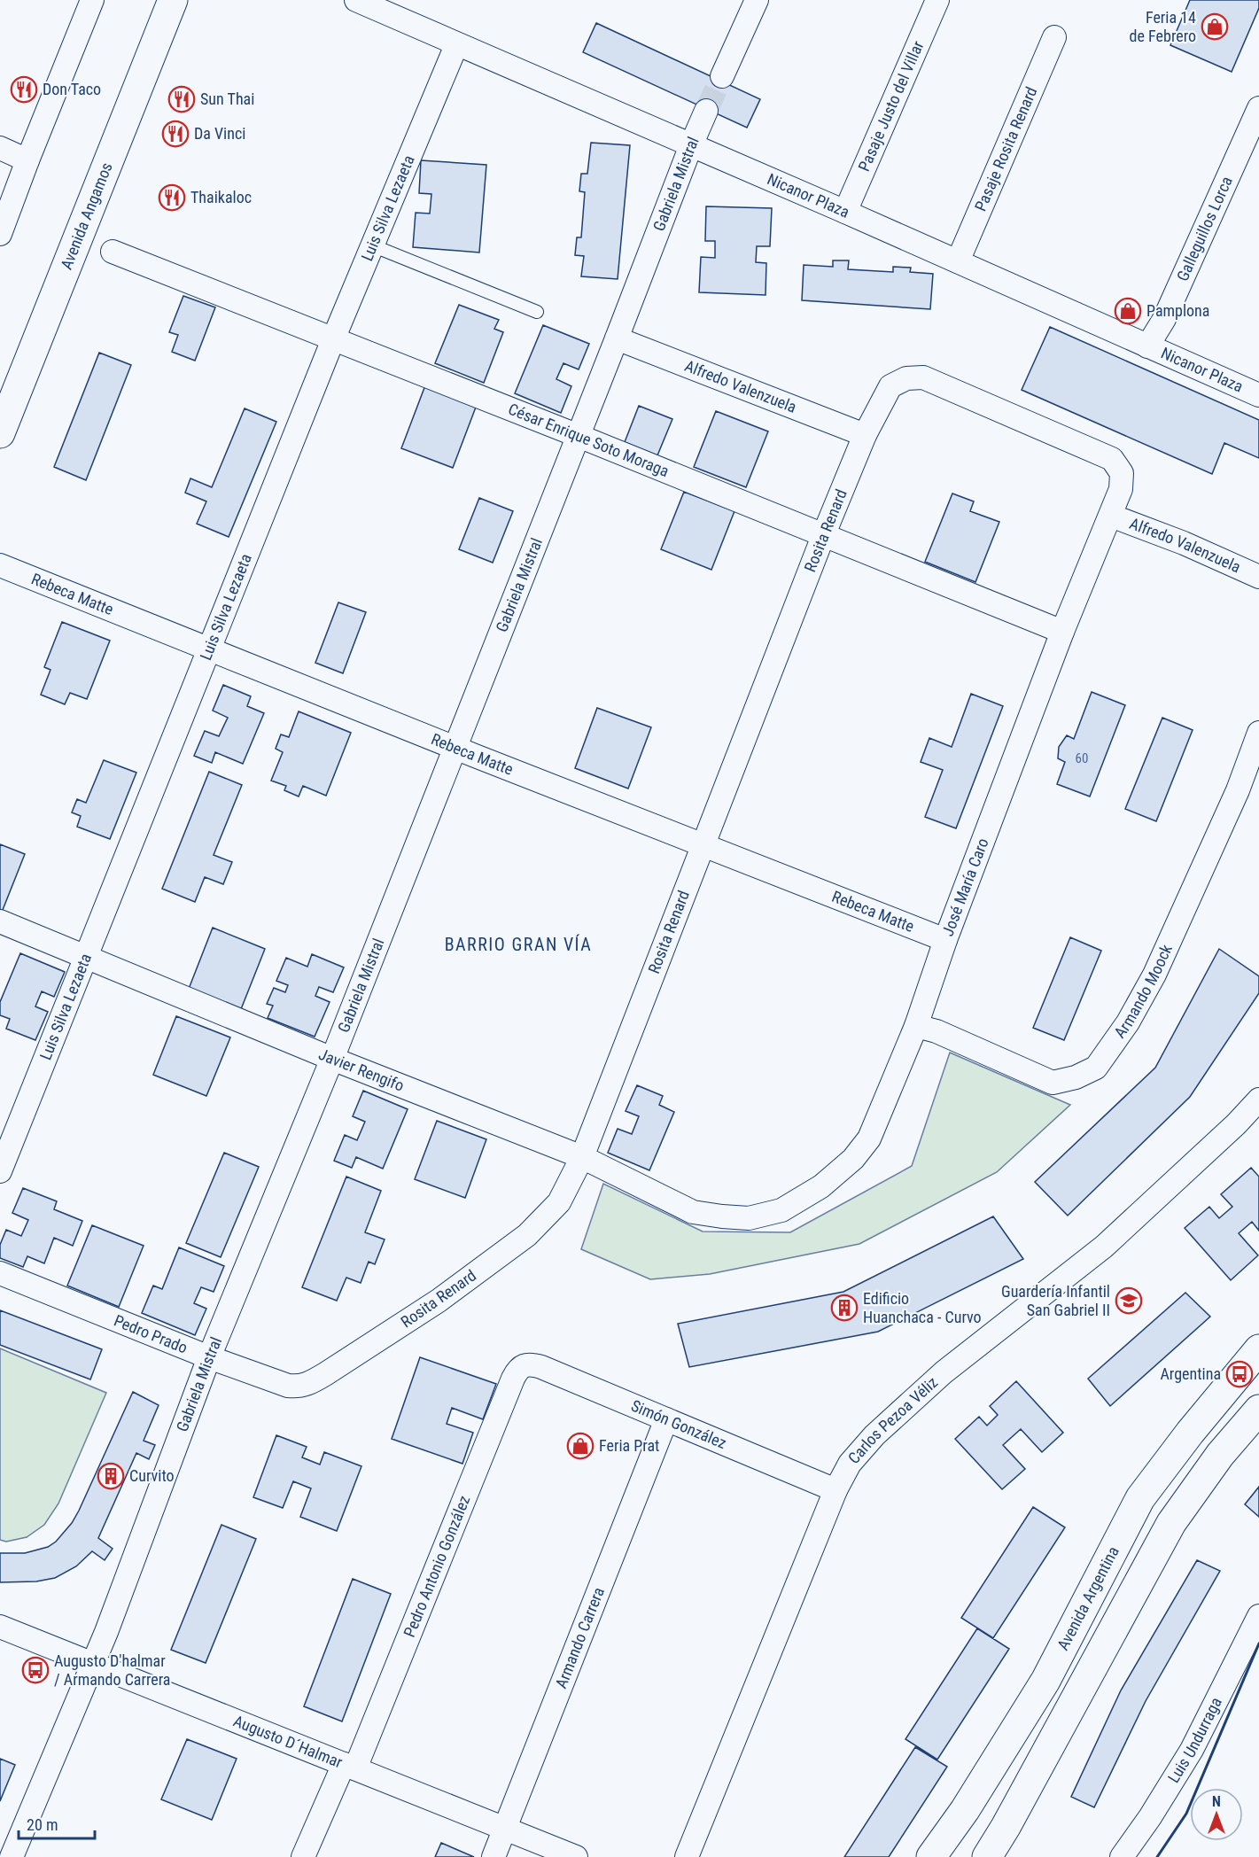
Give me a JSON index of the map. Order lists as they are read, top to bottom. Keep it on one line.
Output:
{"streets":{"main road":["Avenida Angamos","Avenida Argentina"],"street":["Pasaje Justo del Villar","Pasaje Rosita Renard","Gabriela Mistral","Nicanor Plaza","Luis Silva Lezaeta","Galleguillos Lorca","Alfredo Valenzuela","César Enrique Soto Moraga","Rosita Renard","Rebeca Matte","José María Caro","Armando Moock","Javier Rengifo","Pedro Prado","Carlos Pezoa Véliz","Simón González","Pedro Antonio González","Armando Carrera","Luis Undurraga","Augusto D´Halmar"]},"crossings":[["Pasaje Justo del Villar","Nicanor Plaza"],["Pasaje Rosita Renard","Nicanor Plaza"],["Gabriela Mistral","Nicanor Plaza"],["Gabriela Mistral","Alfredo Valenzuela"],["Gabriela Mistral","César Enrique Soto Moraga"],["Gabriela Mistral","Rebeca Matte"],["Gabriela Mistral","Javier Rengifo"],["Gabriela Mistral","Pedro Prado"],["Gabriela Mistral","Augusto D´Halmar"],["Nicanor Plaza","Luis Silva Lezaeta"],["Nicanor Plaza","Galleguillos Lorca"],["Luis Silva Lezaeta","César Enrique Soto Moraga"],["Luis Silva Lezaeta","Rebeca Matte"],["Luis Silva Lezaeta","Javier Rengifo"],["Alfredo Valenzuela","Rosita Renard"],["Alfredo Valenzuela","José María Caro"],["César Enrique Soto Moraga","Rosita Renard"],["César Enrique Soto Moraga","José María Caro"],["Rosita Renard","Rebeca Matte"],["Rosita Renard","José María Caro"],["Rosita Renard","Javier Rengifo"],["Rosita Renard","Pedro Prado"],["Rebeca Matte","José María Caro"],["José María Caro","Armando Moock"],["José María Caro","Javier Rengifo"],["Carlos Pezoa Véliz","Simón González"],["Simón González","Pedro Antonio González"],["Simón González","Armando Carrera"],["Pedro Antonio González","Augusto D´Halmar"],["Armando Carrera","Augusto D´Halmar"]],"districts":["BARRIO GRAN VÍA"],"places":{"shop":["Feria 14 de Febrero","Pamplona","Feria Prat"],"restaurant":["Don Taco","Sun Thai","Da Vinci","Thaikaloc"],"school or university":["Guardería Infantil San Gabriel II"],"building":["Edificio Huanchaca - Curvo","Curvito"],"bus stop":["Argentina","Augusto D'halmar / Armando Carrera"]},"house_numbers":["60"],"scale_bar":"20 m","north":"top"}
